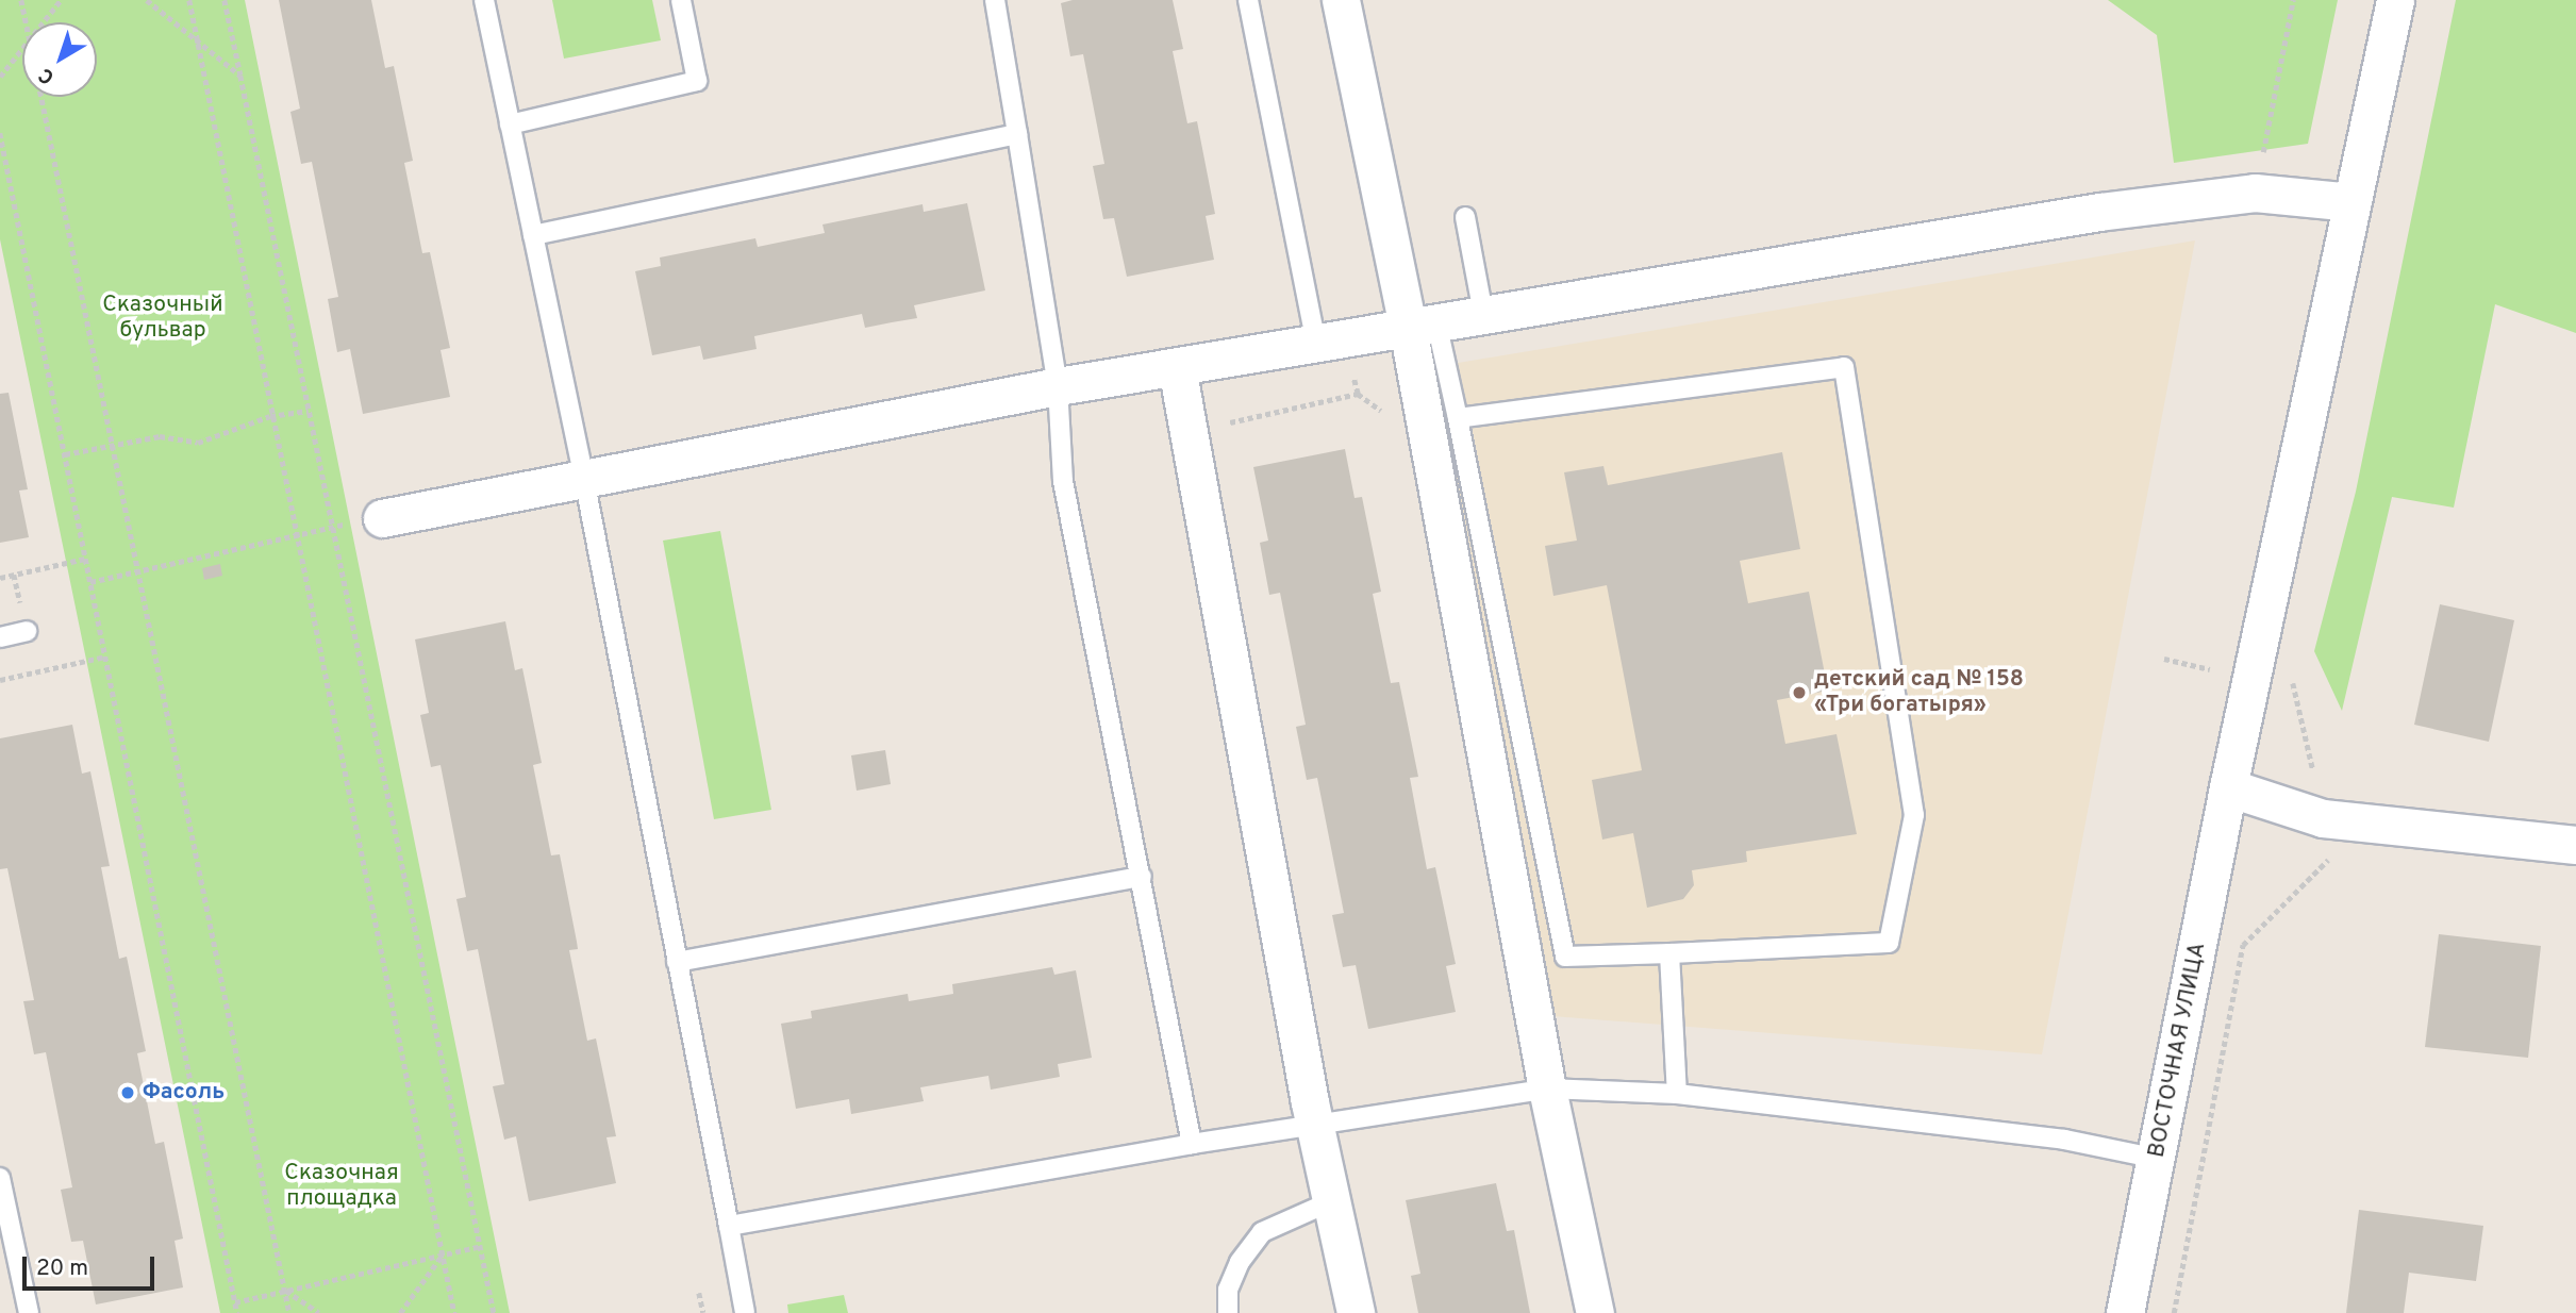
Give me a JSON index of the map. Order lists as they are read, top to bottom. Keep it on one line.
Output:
{"streets":{"street":["ВОСТОЧНАЯ УЛИЦА"]},"parks":["Сказочный бульвар","Сказочная площадка"],"places":["детский сад № 158 «Три богатыря»","Фасоль"],"scale_bar":"20 m","north":"bottom left"}
